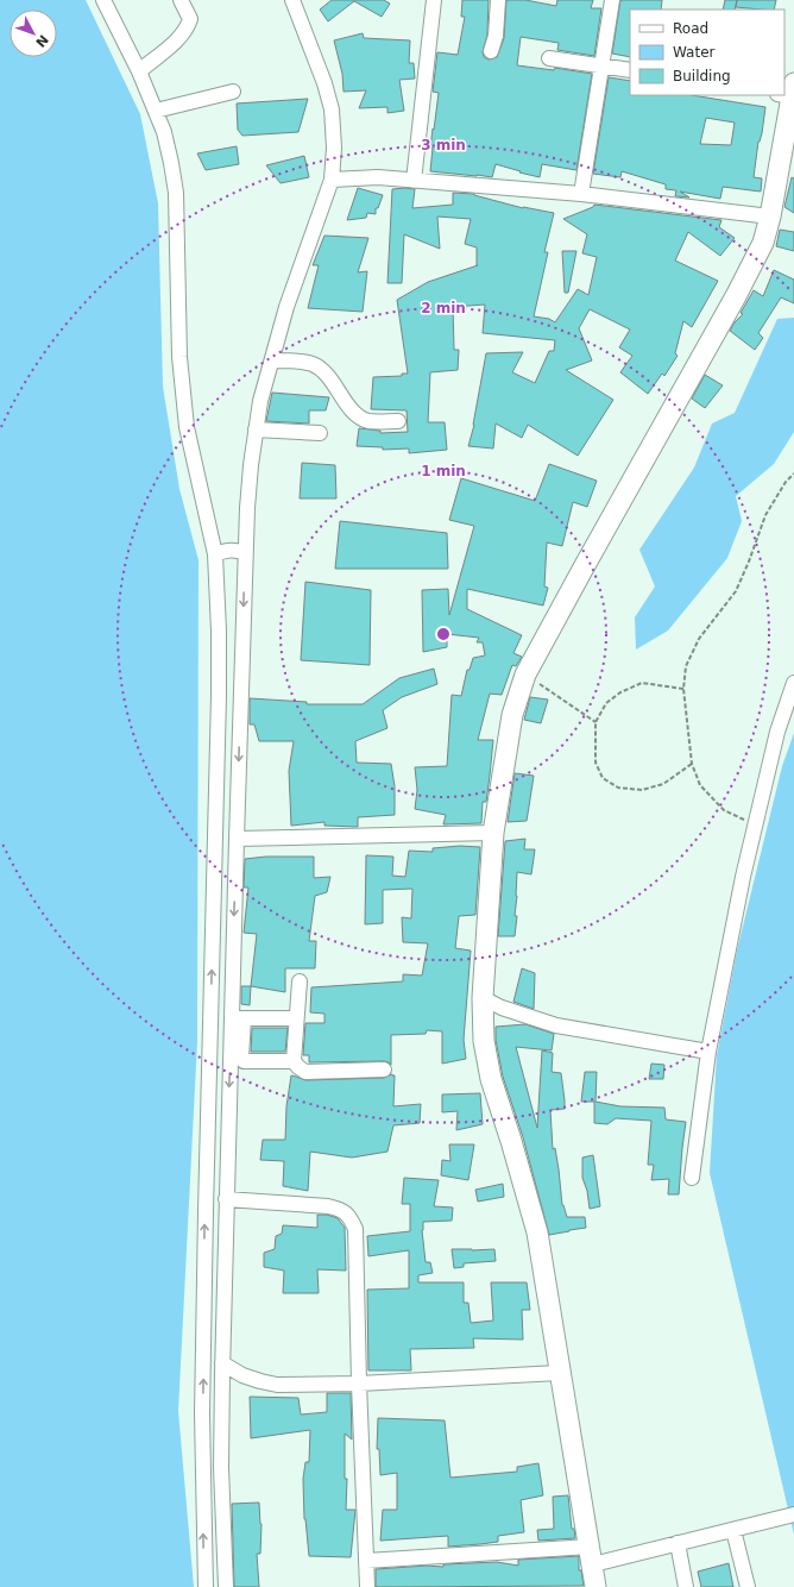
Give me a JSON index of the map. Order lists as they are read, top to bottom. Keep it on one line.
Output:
{"legend":["Road","Water","Building"],"north":"bottom right","rings":["3 min","2 min","1 min"]}
